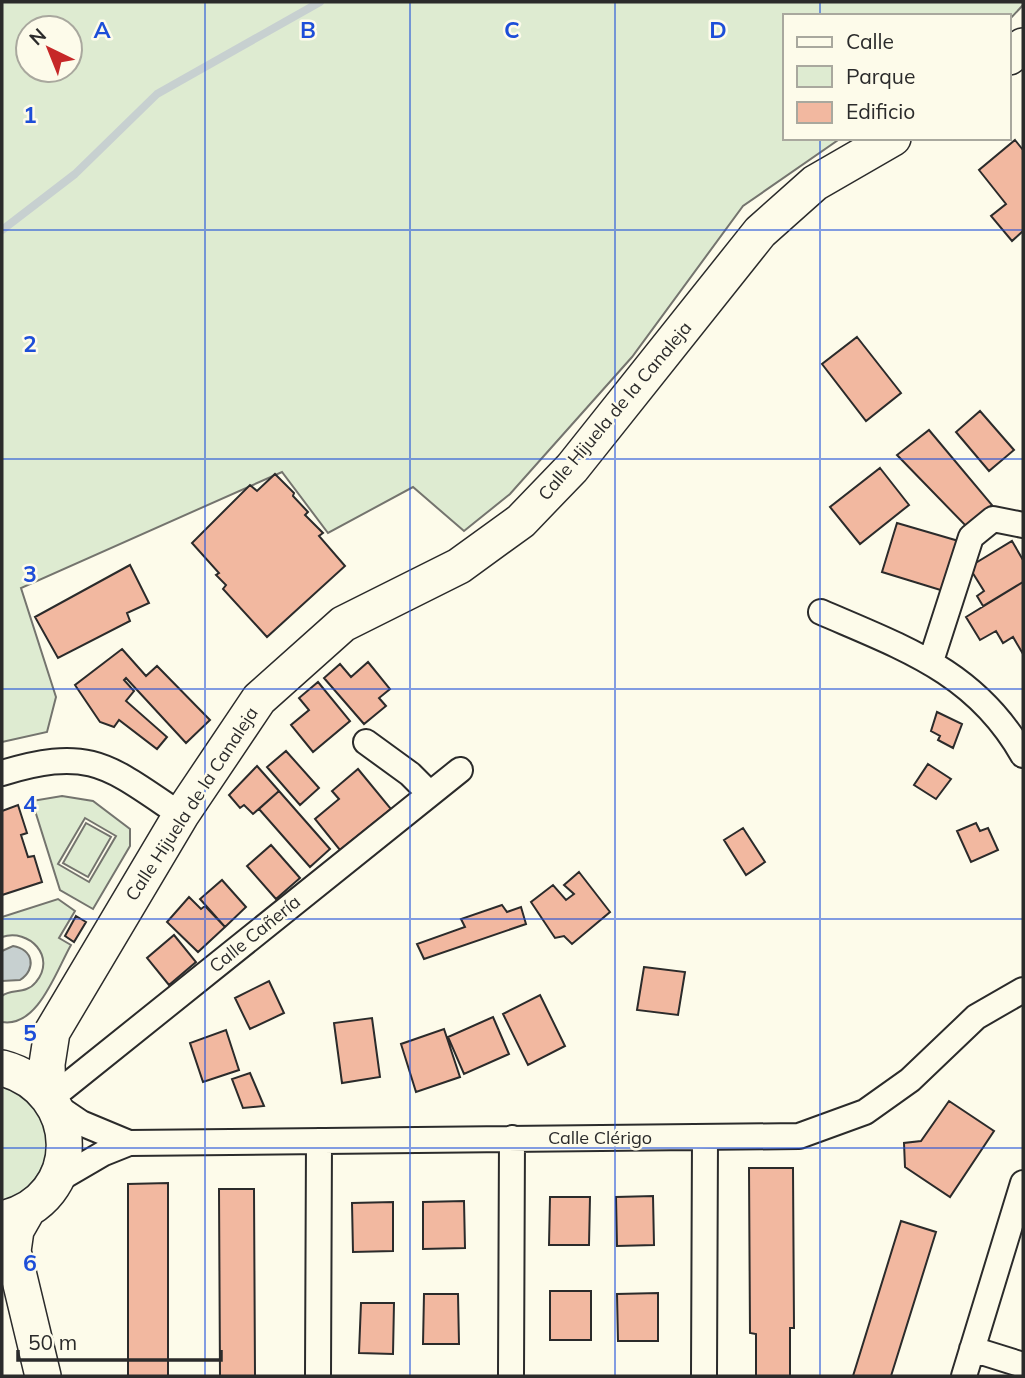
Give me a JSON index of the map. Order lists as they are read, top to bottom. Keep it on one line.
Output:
{"streets":{"street":["Calle Hijuela de la Canaleja","Calle Cañería","Calle Clérigo"]},"crossings":[["Calle Hijuela de la Canaleja","Calle Cañería"],["Calle Hijuela de la Canaleja","Calle Clérigo"],["Calle Cañería","Calle Clérigo"]],"legend":["Calle","Parque","Edificio"],"scale_bar":"50 m","north":"top left","grid":{"columns":["A","B","C","D"],"rows":["1","2","3","4","5","6"]}}
